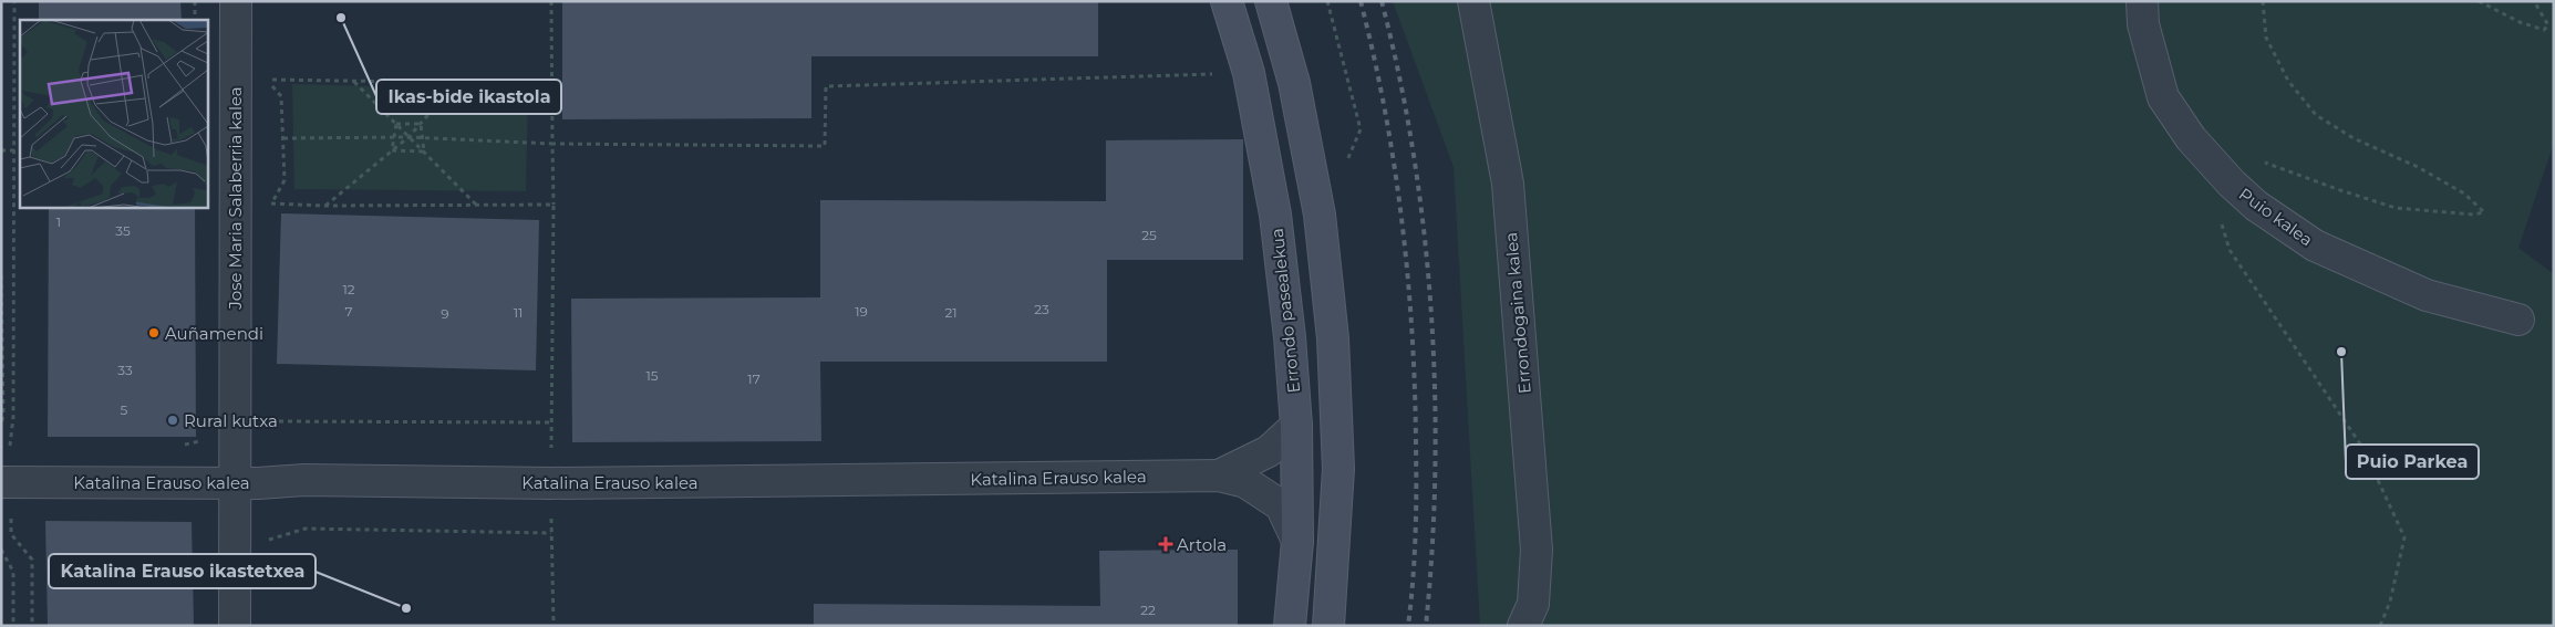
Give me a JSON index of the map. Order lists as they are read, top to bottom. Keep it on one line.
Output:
{"streets":{"main road":["Errondo pasealekua"],"street":["Jose Maria Salaberria kalea","Puio kalea","Errondogaina kalea","Katalina Erauso kalea"]},"crossings":[["Jose Maria Salaberria kalea","Katalina Erauso kalea"],["Errondo pasealekua","Katalina Erauso kalea"]],"places":{"other":["Ikas-bide ikastola","Auñamendi","Puio Parkea","Rural kutxa","Katalina Erauso ikastetxea"],"health":["Artola"]},"house_numbers":["1","35","25","12","23","7","19","11","21","9","33","15","17","5","22"]}
